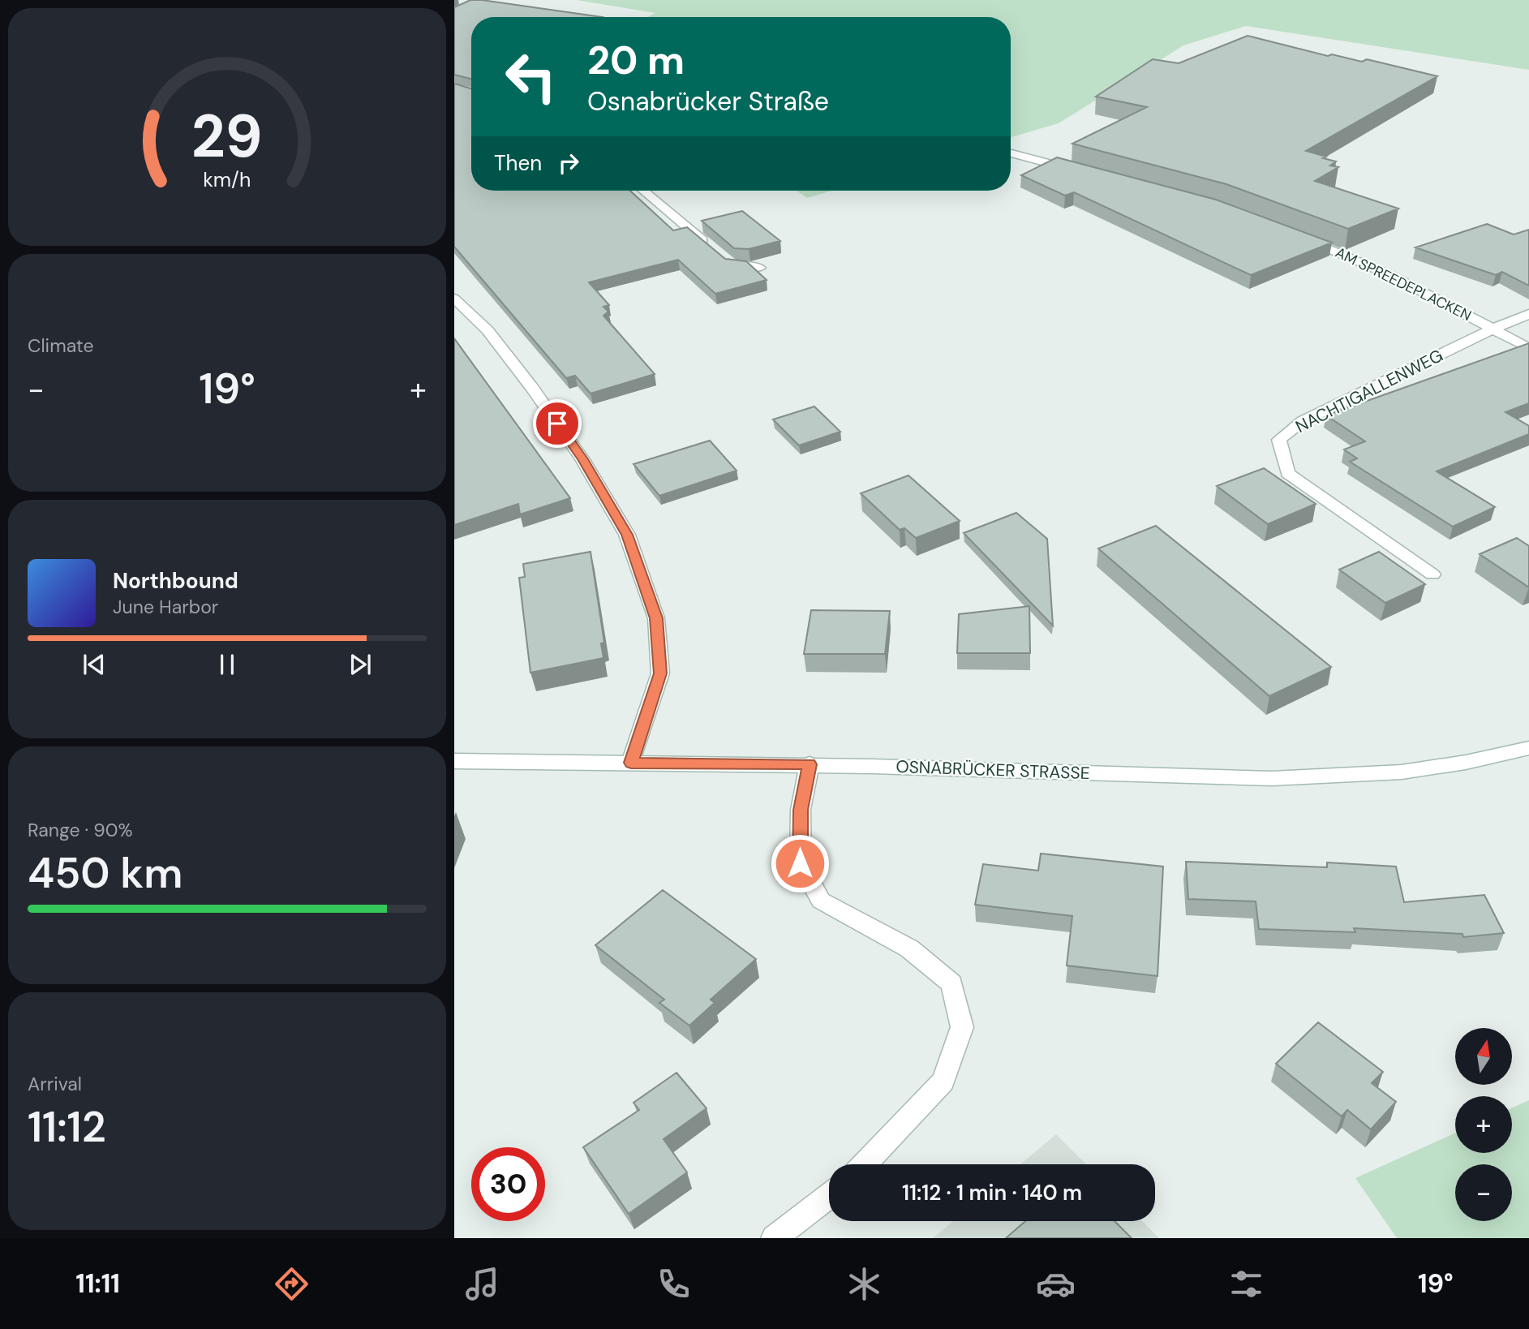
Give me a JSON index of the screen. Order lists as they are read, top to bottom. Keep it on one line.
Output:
{"streets":{"street":["AM SPREEDEPLACKEN","NACHTIGALLENWEG","OSNABRÜCKER STRASSE"]},"crossings":[["AM SPREEDEPLACKEN","NACHTIGALLENWEG"]],"north":"top","page":{"turn":["20 m","Osnabrücker Straße"],"then":"Then","tile":["Climate",["Range · 90%","450 km"],["Arrival","11:12"]],"heat":["−","19°","+"],"song":["Northbound","June Harbor"],"map_buttons":["+","−"],"limit":"30","trip":"11:12 · 1 min · 140 m","tabs":["11:11","19°"],"gauge":["29","km/h"]}}
